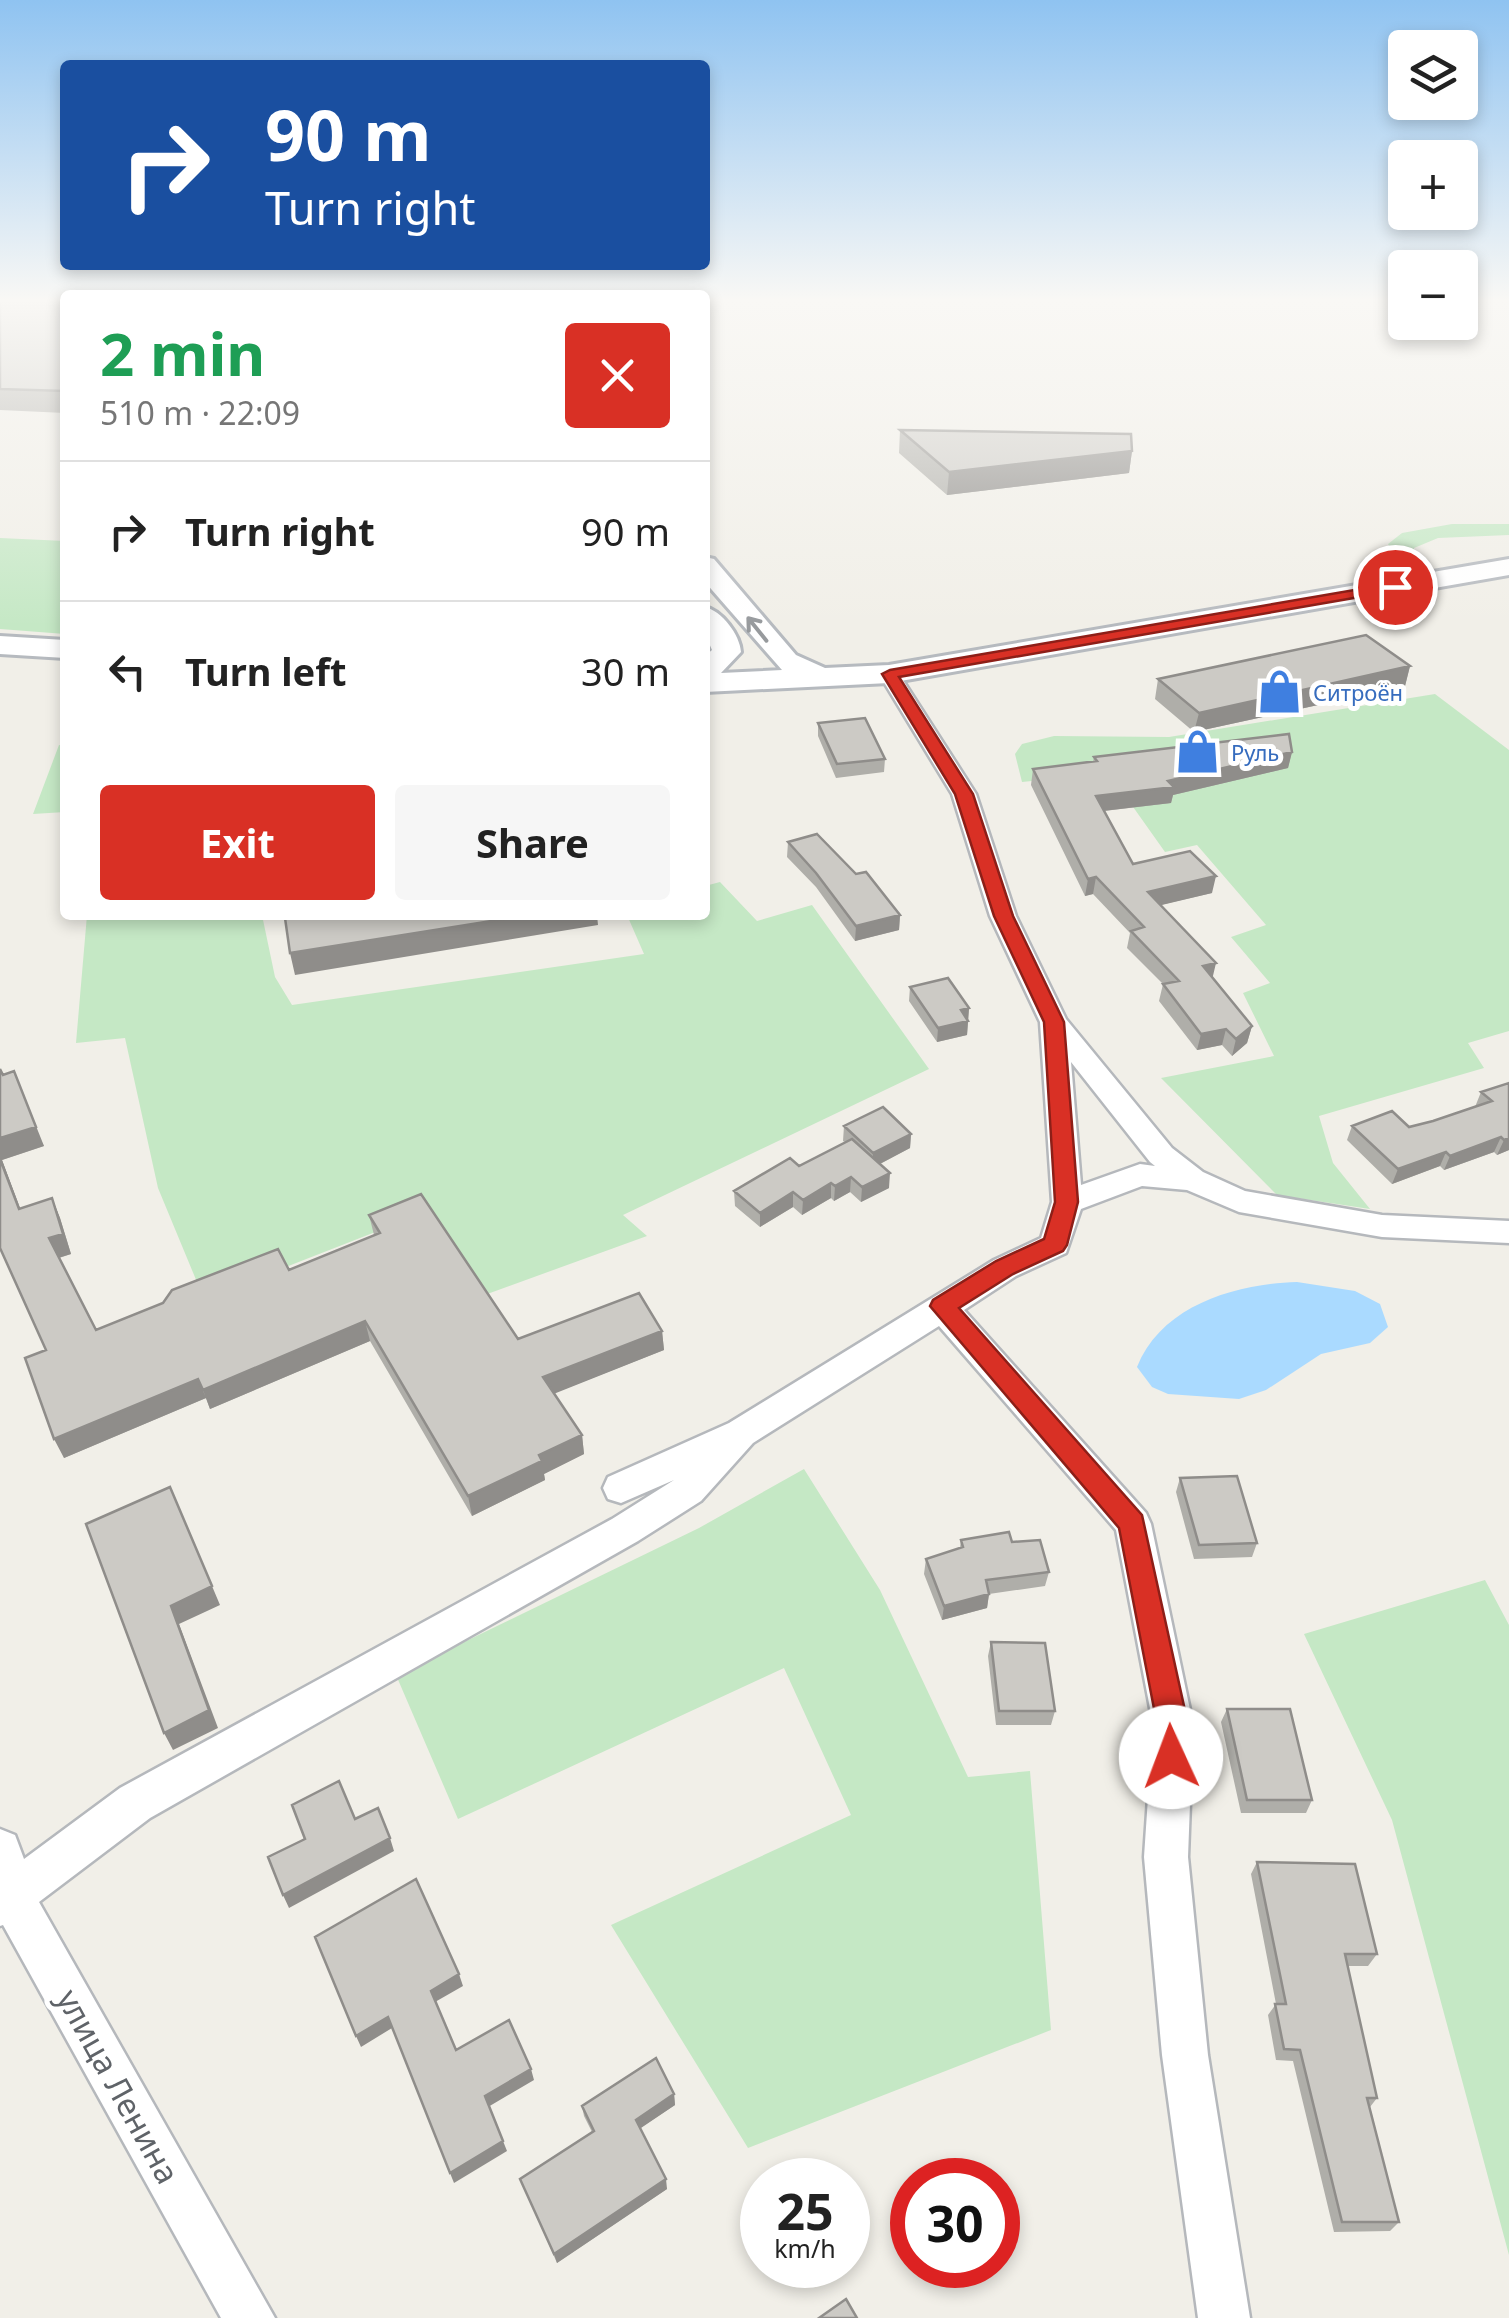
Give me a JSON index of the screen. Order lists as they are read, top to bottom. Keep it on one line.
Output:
{"streets":{"street":["улица Ленина"]},"places":{"shop":["Ситроён","Руль"]},"page":{"map_buttons":["+","−"],"turn":["90 m","Turn right"],"heading":["2 min","510 m · 22:09"],"list":[{"name":"Turn right","value":"90 m"},{"name":"Turn left","value":"30 m"}],"buttons":["Exit","Share"],"speed":"25 km/h","limit":"30"}}
